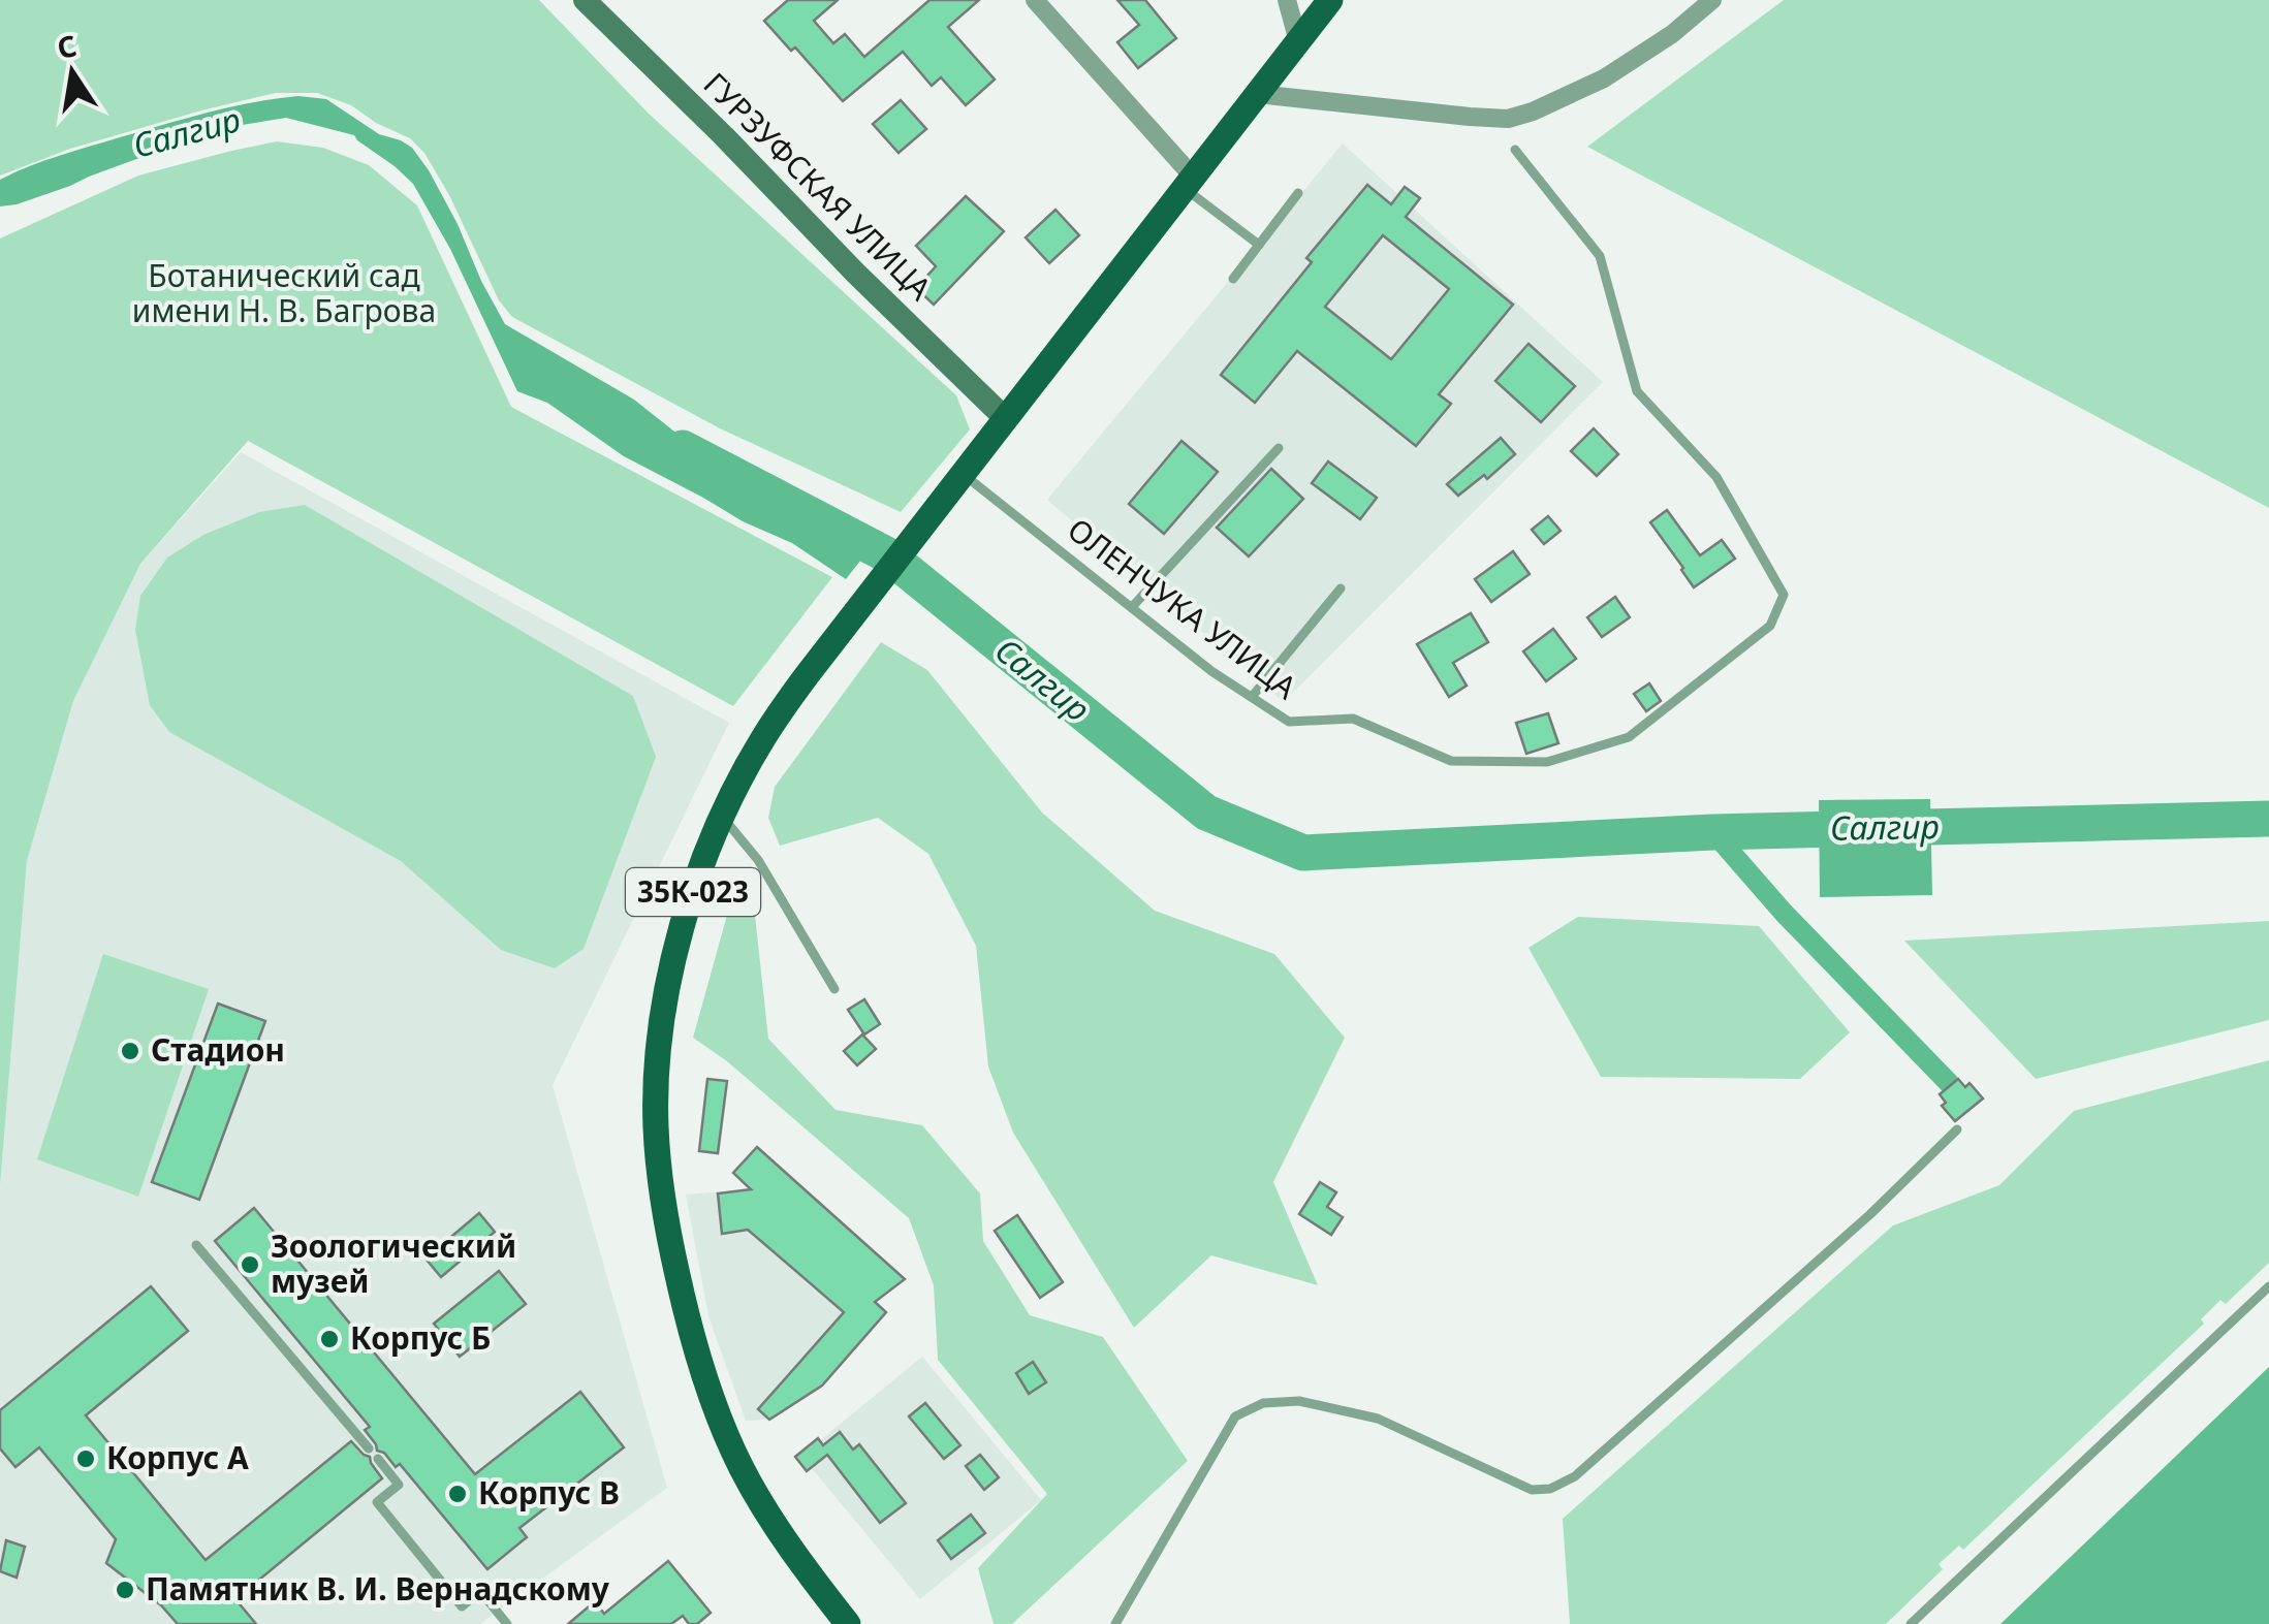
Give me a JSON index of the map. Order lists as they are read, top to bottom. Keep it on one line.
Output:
{"streets":{"main road":["ГУРЗУФСКАЯ УЛИЦА","35К-023"],"lane":["ОЛЕНЧУКА УЛИЦА"]},"crossings":[["ГУРЗУФСКАЯ УЛИЦА","35К-023"],["ОЛЕНЧУКА УЛИЦА","35К-023"]],"water":["Салгир"],"parks":["Ботанический сад имени Н. В. Багрова"],"places":["Стадион","Зоологический музей","Корпус Б","Корпус А","Корпус В","Памятник В. И. Вернадскому"],"north":"top"}
